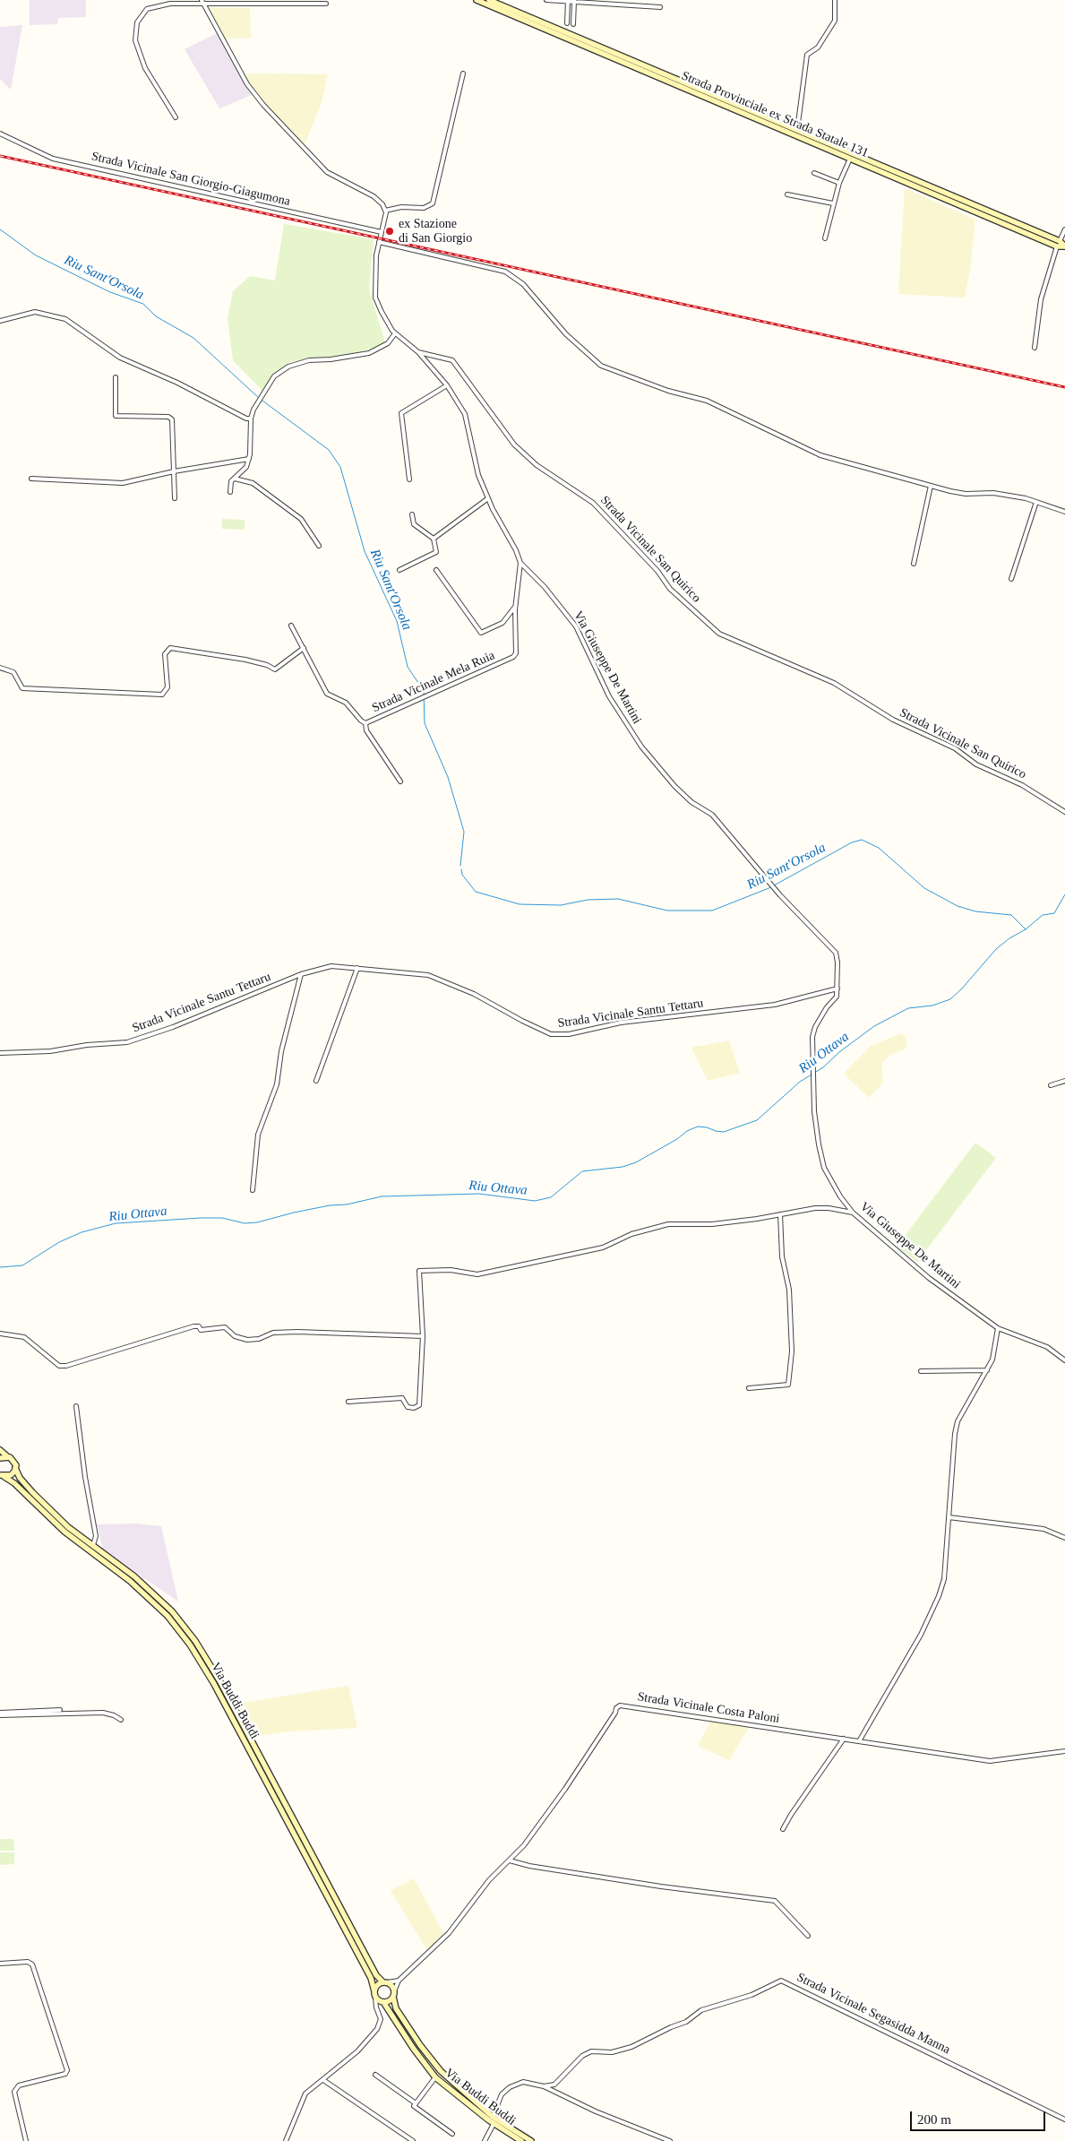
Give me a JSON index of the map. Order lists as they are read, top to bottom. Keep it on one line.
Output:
{"streets":{"main road":["Strada Provinciale ex Strada Statale 131","Via Buddi Buddi"],"street":["Strada Vicinale San Giorgio-Giagumona","Strada Vicinale San Quirico","Via Giuseppe De Martini","Strada Vicinale Mela Ruia","Strada Vicinale Santu Tettaru","Strada Vicinale Costa Paloni","Strada Vicinale Segasidda Manna"]},"crossings":[["Strada Vicinale San Giorgio-Giagumona","Via Giuseppe De Martini"],["Strada Vicinale San Quirico","Via Giuseppe De Martini"],["Via Giuseppe De Martini","Strada Vicinale Mela Ruia"],["Via Giuseppe De Martini","Strada Vicinale Santu Tettaru"],["Via Buddi Buddi","Strada Vicinale Costa Paloni"]],"water":["Riu Sant'Orsola","Riu Ottava"],"places":["ex Stazione di San Giorgio"],"scale_bar":"200 m"}
